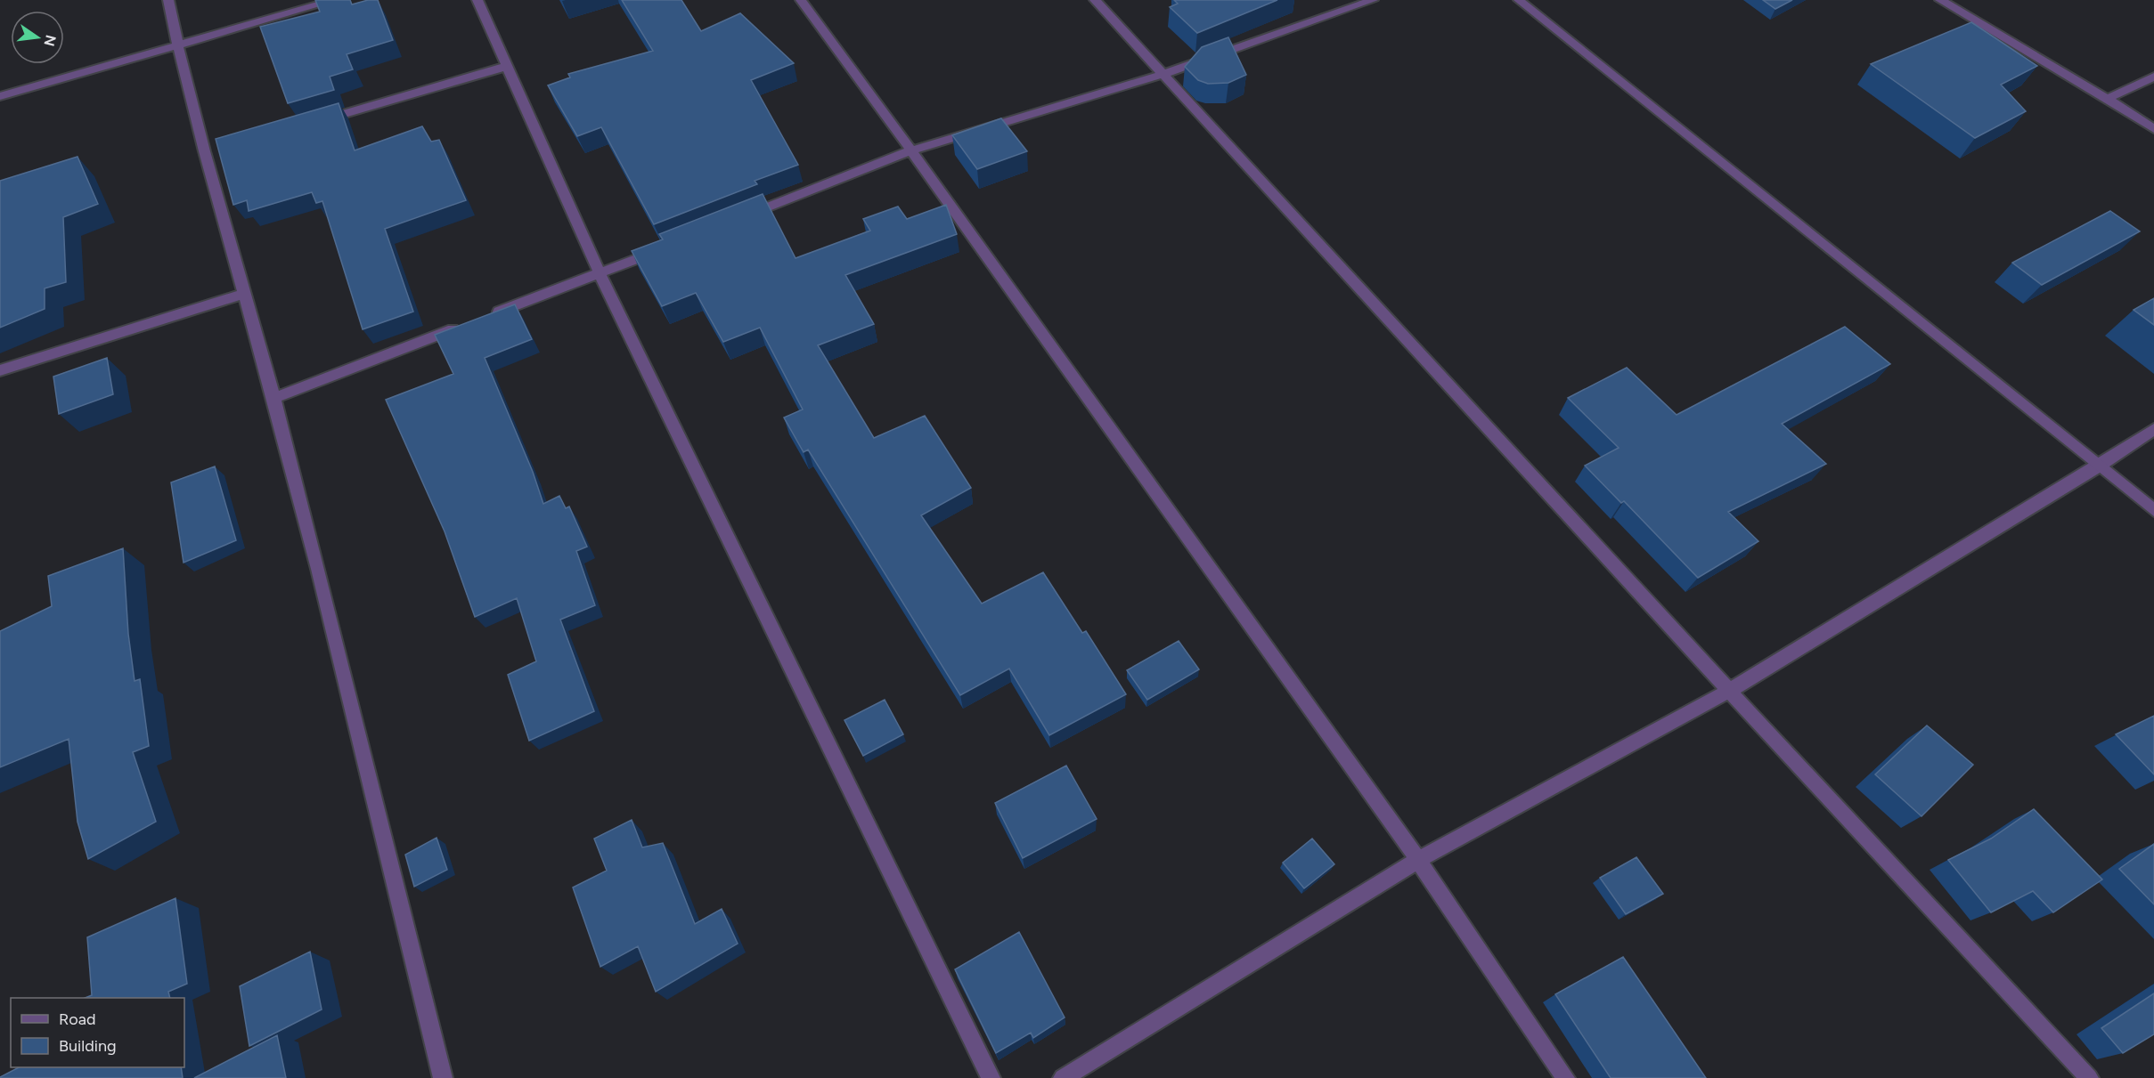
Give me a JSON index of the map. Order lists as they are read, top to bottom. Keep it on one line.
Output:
{"legend":["Road","Building"],"north":"right"}
